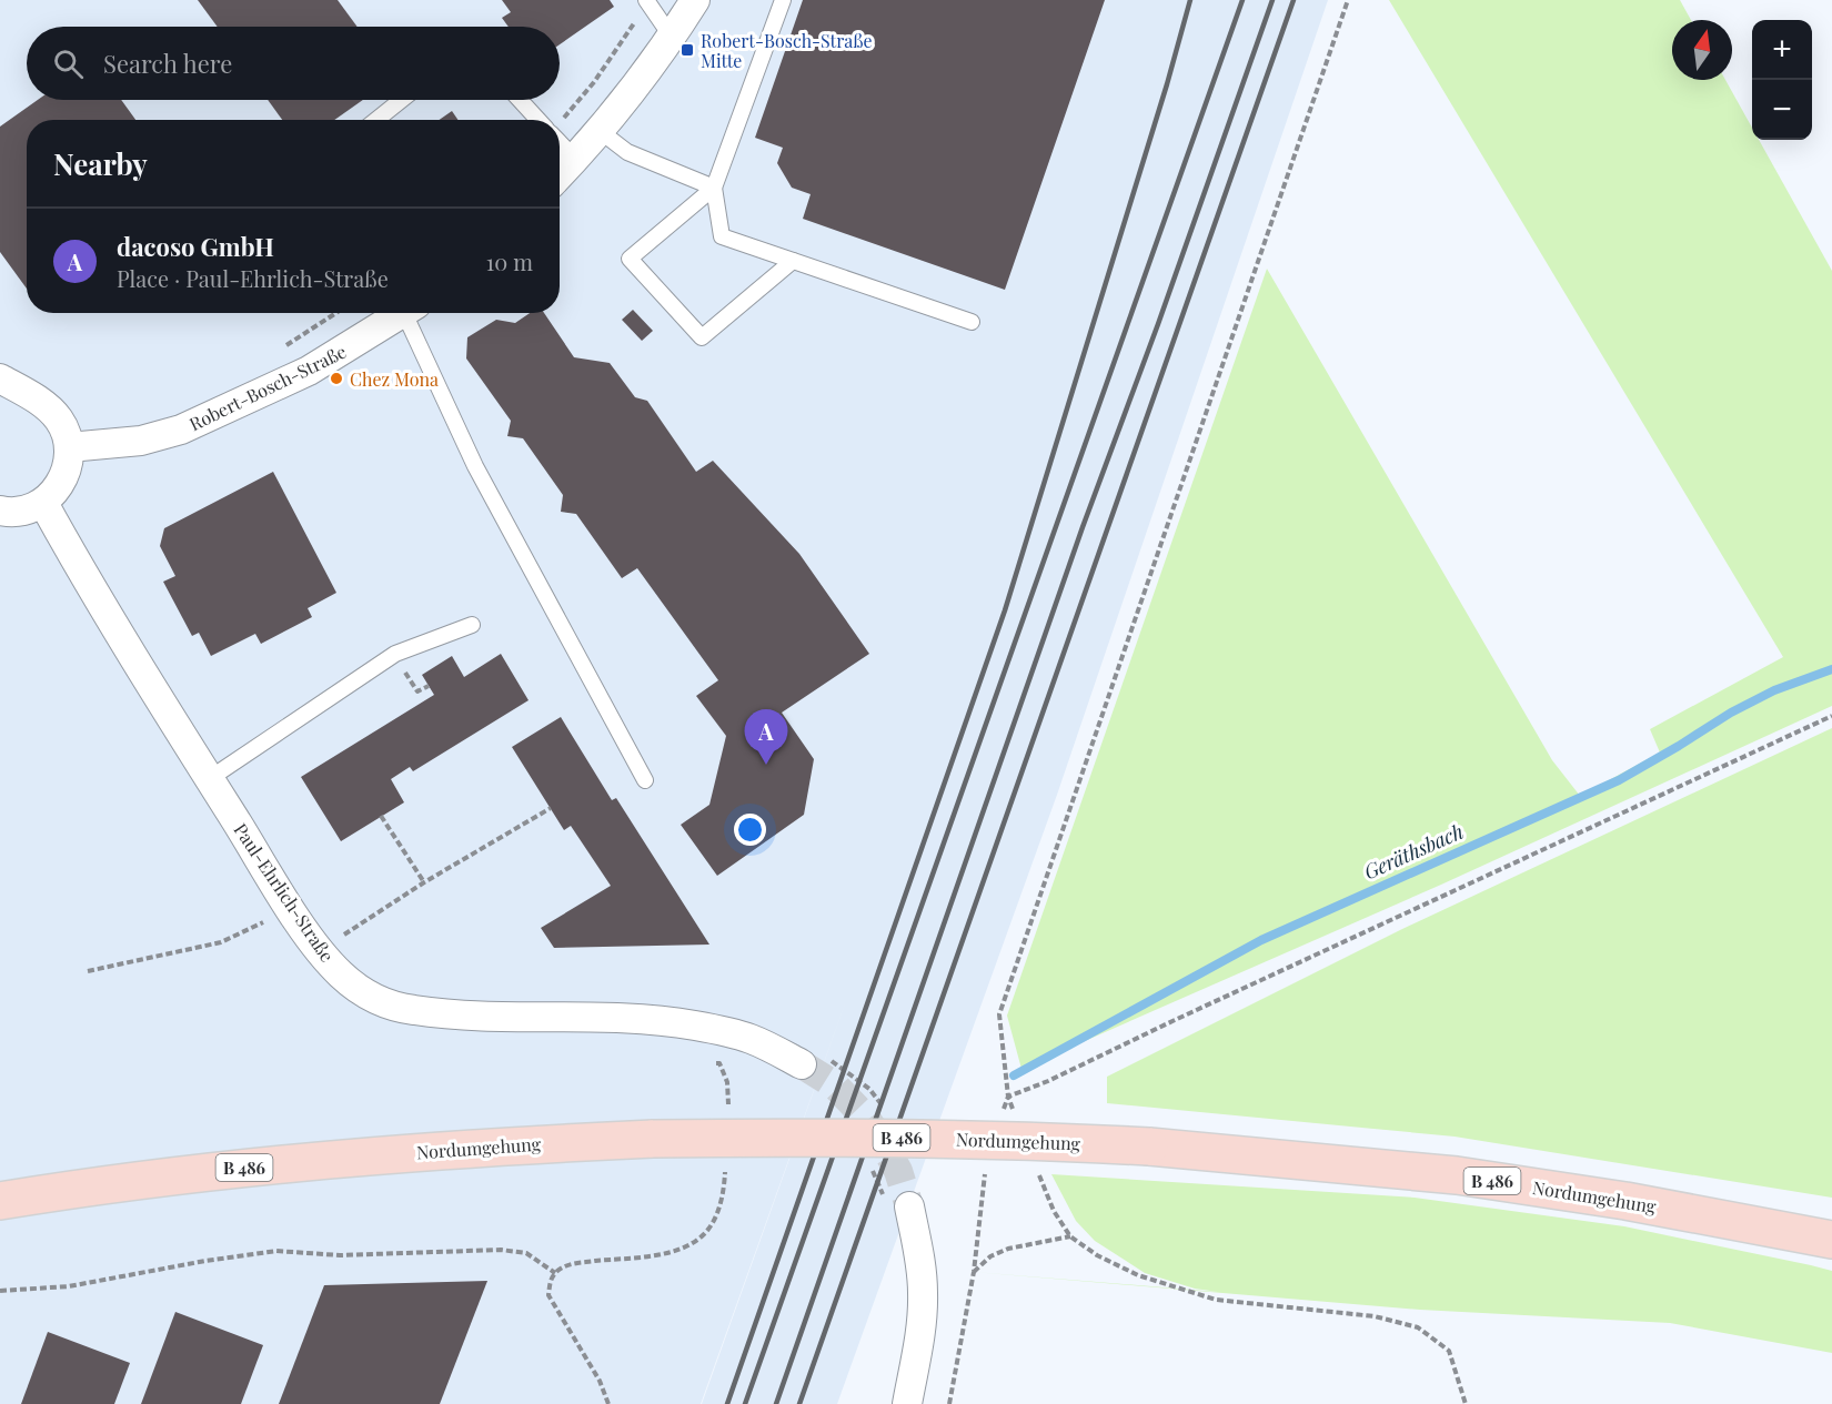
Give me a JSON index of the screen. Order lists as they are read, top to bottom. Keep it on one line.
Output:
{"streets":{"main road":["B 486","Nordumgehung"],"street":["Robert-Bosch-Straße","Paul-Ehrlich-Straße"]},"water":["Geräthsbach"],"places":{"transit":["Robert-Bosch-Straße Mitte"],"other":["Chez Mona"]},"north":"top","page":{"map_buttons":["+","−"],"search":"Search here","heading":"Nearby","list":[{"mark":"A","name":"dacoso GmbH","note":"Place · Paul-Ehrlich-Straße","value":"10 m"}],"pins":"A"}}
